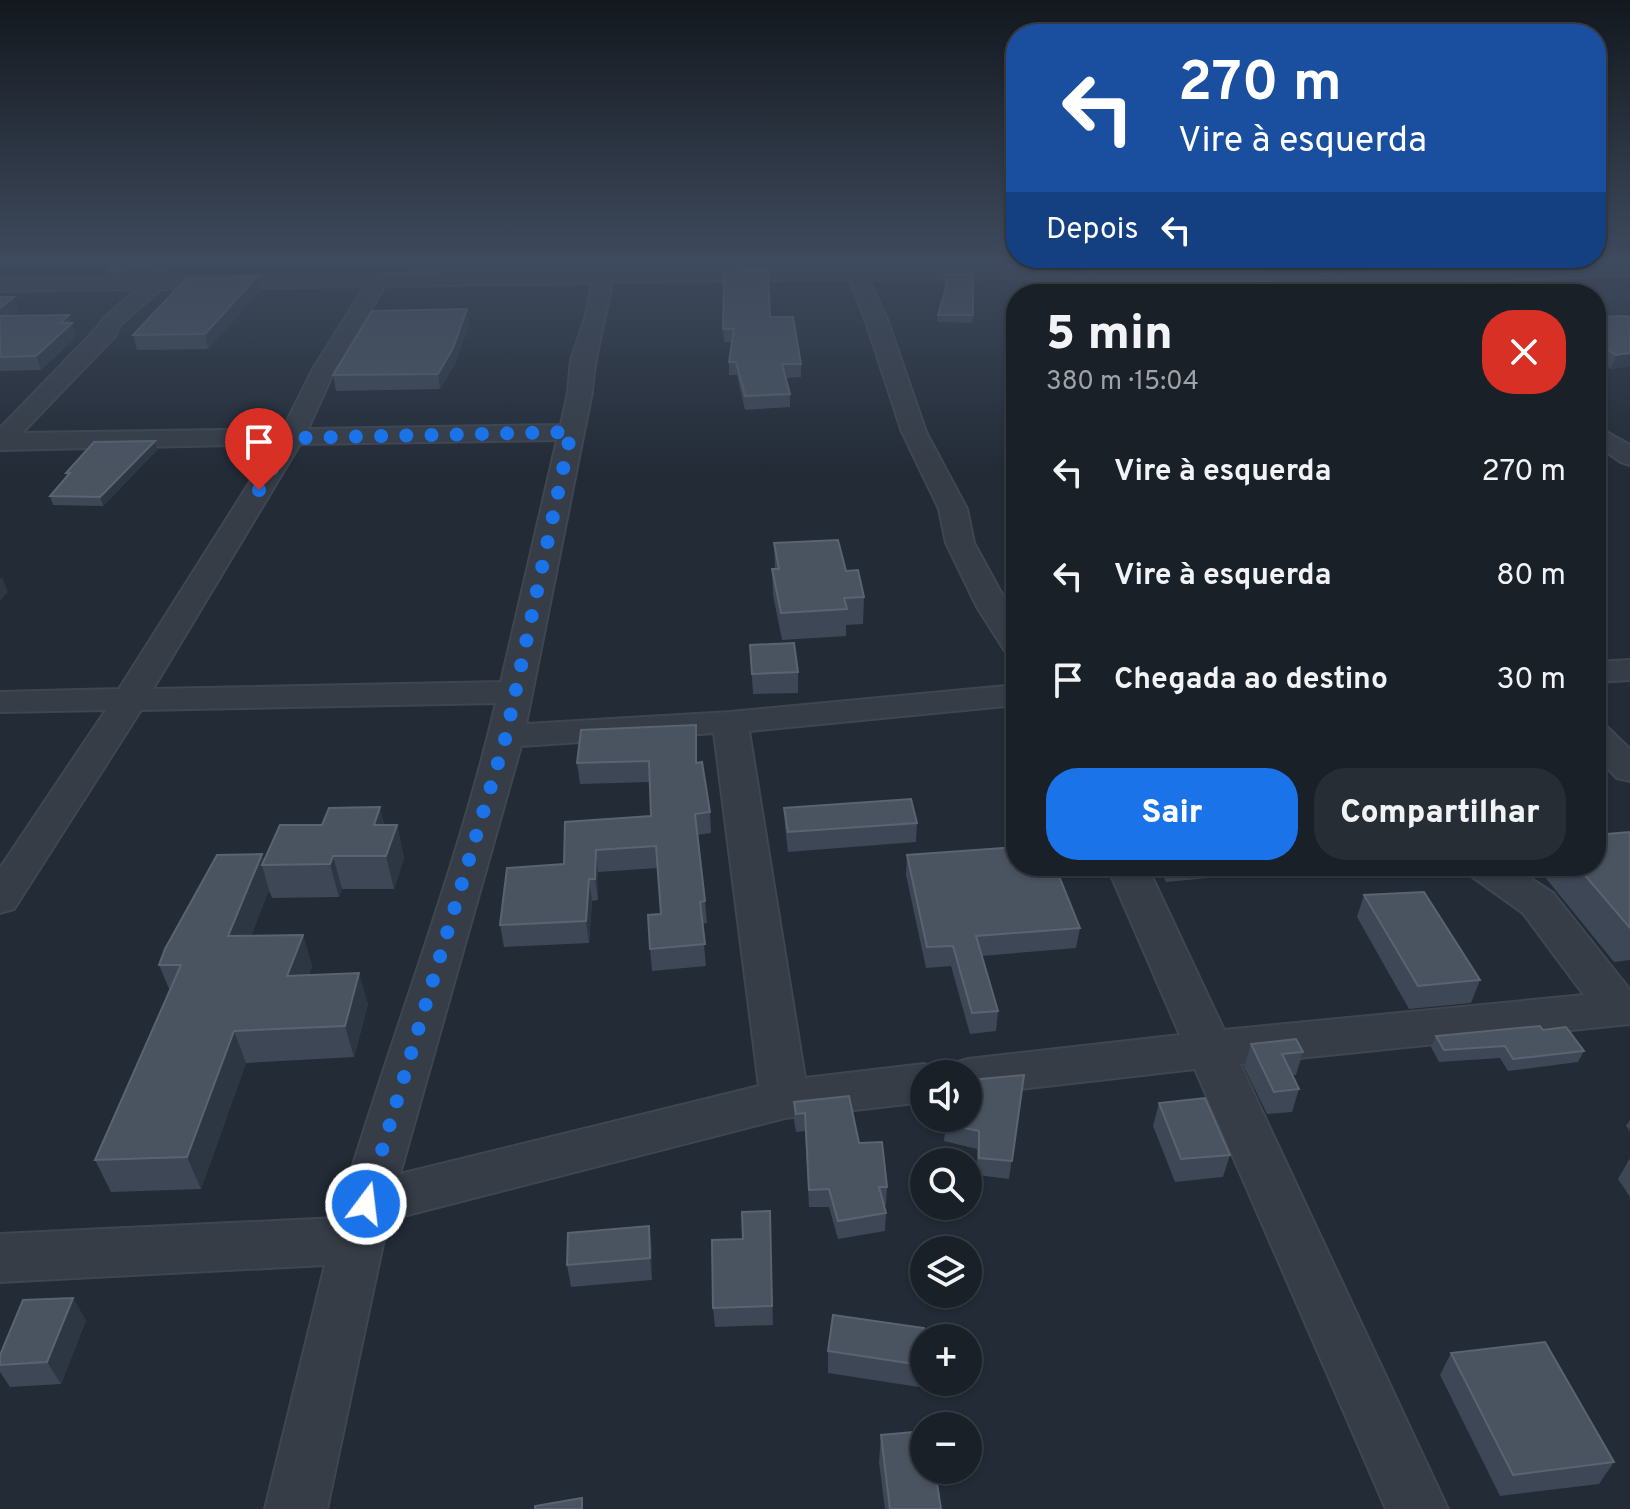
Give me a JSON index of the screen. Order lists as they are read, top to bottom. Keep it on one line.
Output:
{"page":{"turn":["270 m","Vire à esquerda"],"then":"Depois","heading":["5 min","380 m · 15:04"],"list":[{"name":"Vire à esquerda","value":"270 m"},{"name":"Vire à esquerda","value":"80 m"},{"name":"Chegada ao destino","value":"30 m"}],"buttons":["Sair","Compartilhar"],"map_buttons":["+","−"]}}
